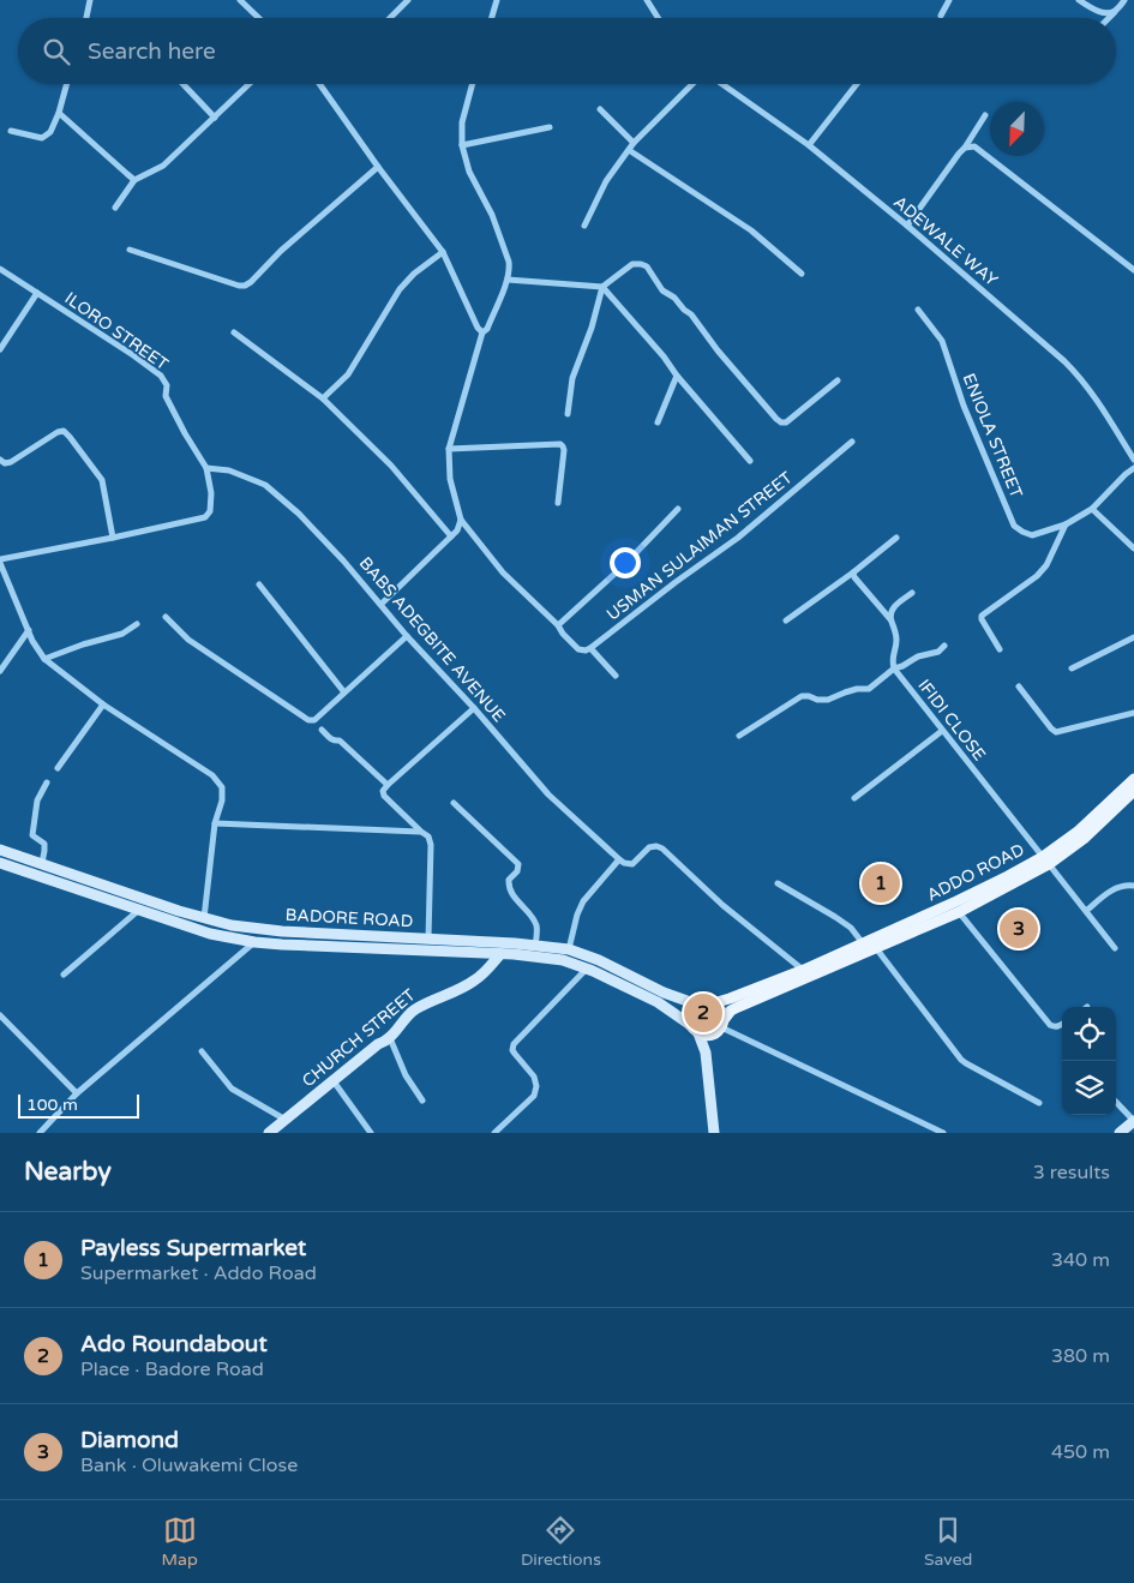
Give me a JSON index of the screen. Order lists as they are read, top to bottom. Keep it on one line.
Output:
{"streets":{"main road":["ADDO ROAD","BADORE ROAD","CHURCH STREET"],"street":["ADEWALE WAY","ILORO STREET","ENIOLA STREET","USMAN SULAIMAN STREET","BABS ADEGBITE AVENUE","IFIDI CLOSE"]},"crossings":[["ILORO STREET","BABS ADEGBITE AVENUE"],["IFIDI CLOSE","ADDO ROAD"],["ADDO ROAD","BADORE ROAD"],["BADORE ROAD","CHURCH STREET"]],"scale_bar":"100 m","north":"bottom left","page":{"search":"Search here","pins":["1","3","2"],"scale":"100 m","heading":["Nearby","3 results"],"list":[{"mark":"1","name":"Payless Supermarket","note":"Supermarket · Addo Road","value":"340 m"},{"mark":"2","name":"Ado Roundabout","note":"Place · Badore Road","value":"380 m"},{"mark":"3","name":"Diamond","note":"Bank · Oluwakemi Close","value":"450 m"}],"nav":["Map","Directions","Saved"]}}
